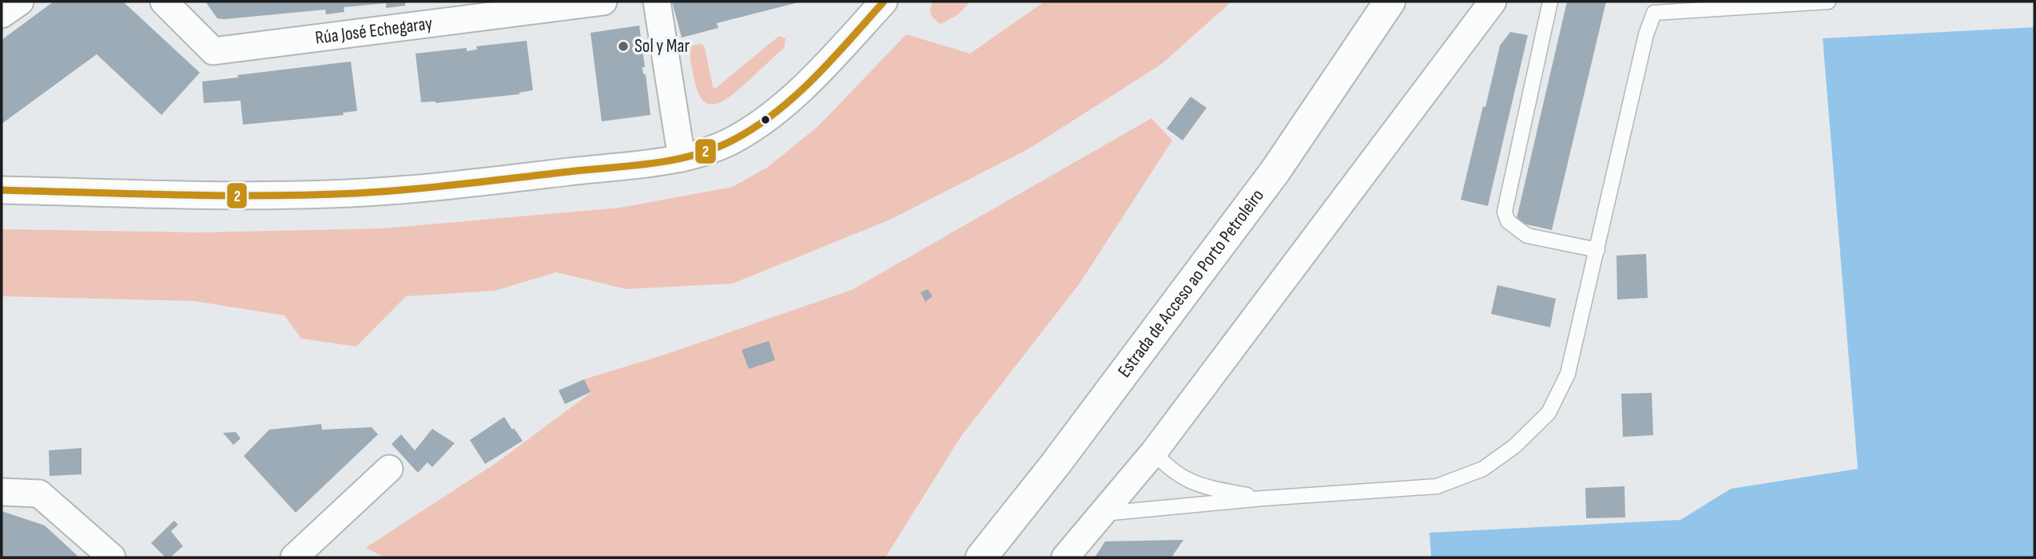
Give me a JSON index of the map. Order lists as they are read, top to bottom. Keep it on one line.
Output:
{"streets":{"main road":["Estrada de Acceso ao Porto Petroleiro"],"street":["Rúa José Echegaray"]},"places":["Sol y Mar"],"lines":["transit line 2"]}
